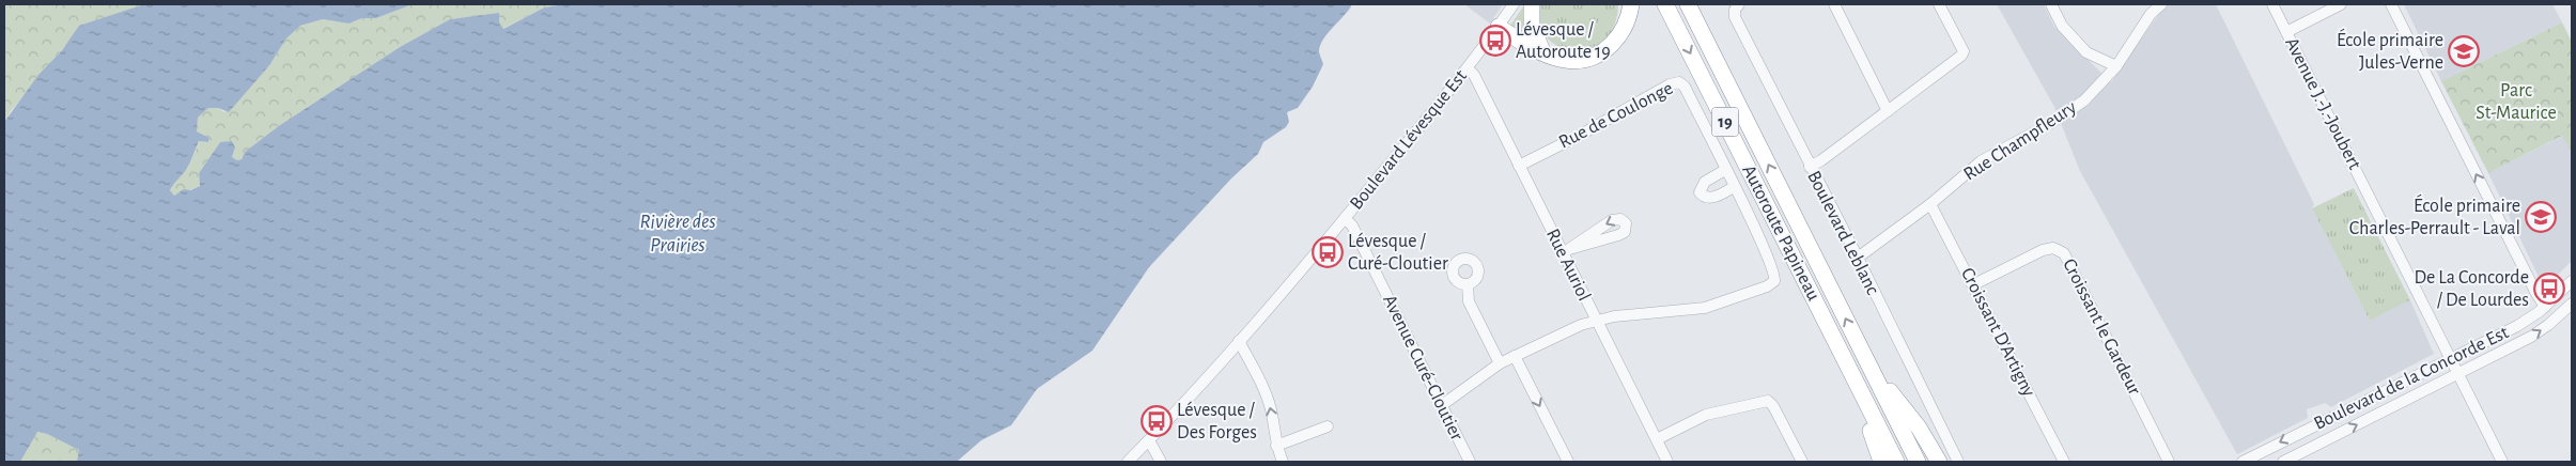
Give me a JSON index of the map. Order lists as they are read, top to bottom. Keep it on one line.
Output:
{"streets":{"highway":["19","Autoroute Papineau"],"street":["Avenue J.-J.-Joubert","Rue de Coulonge","Boulevard Lévesque Est","Rue Champfleury","Boulevard Leblanc","Rue Auriol","Croissant le Gardeur","Croissant D'Artigny","Avenue Curé-Cloutier","Boulevard de la Concorde Est"]},"crossings":[["Avenue J.-J.-Joubert","Boulevard de la Concorde Est"],["Rue de Coulonge","Rue Auriol"],["Boulevard Lévesque Est","Rue Auriol"],["Boulevard Lévesque Est","Avenue Curé-Cloutier"],["Rue Champfleury","Boulevard Leblanc"],["Rue Champfleury","Croissant D'Artigny"],["Croissant le Gardeur","Croissant D'Artigny"]],"water":["Rivière des Prairies"],"parks":["Parc St-Maurice"],"places":{"bus stop":["Lévesque / Autoroute 19","Lévesque / Curé-Cloutier","De La Concorde / De Lourdes","Lévesque / Des Forges"],"school or university":["École primaire Jules-Verne","École primaire Charles-Perrault - Laval"]}}
